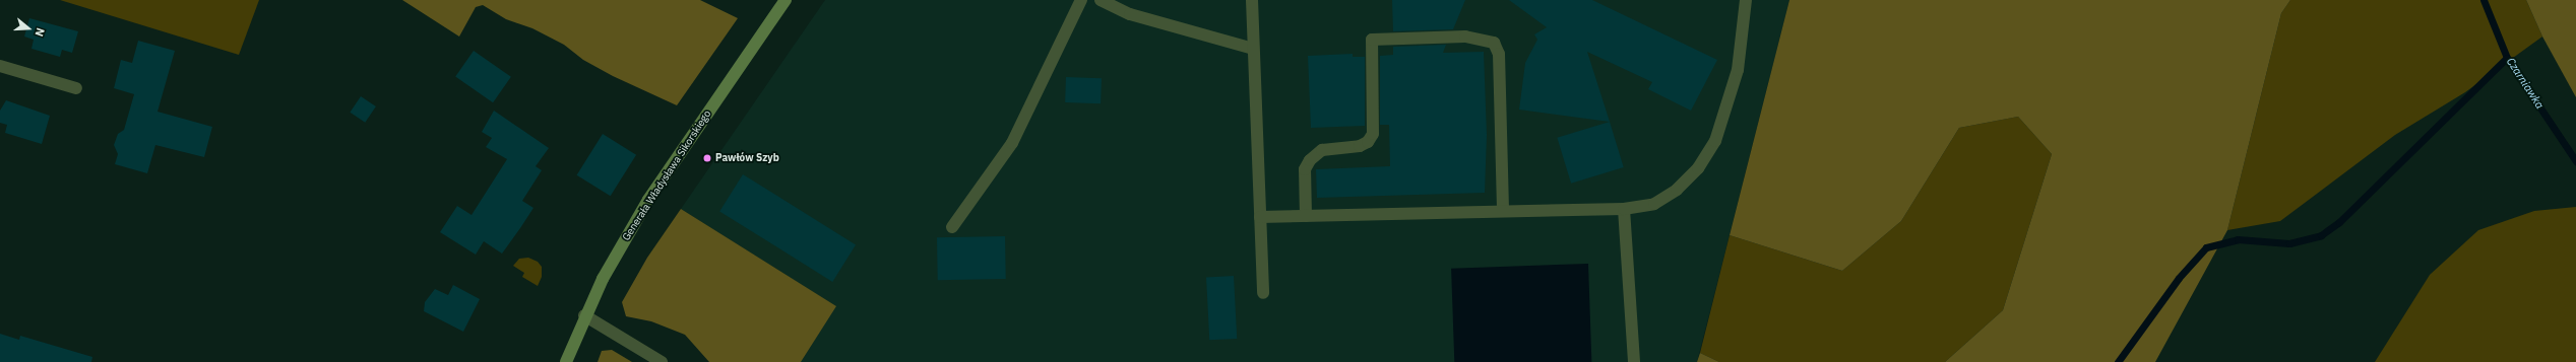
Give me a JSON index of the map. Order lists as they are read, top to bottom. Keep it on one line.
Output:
{"streets":{"street":["Generała Władysława Sikorskiego"]},"water":["Czarniawka"],"places":["Pawłów Szyb"],"north":"right"}
